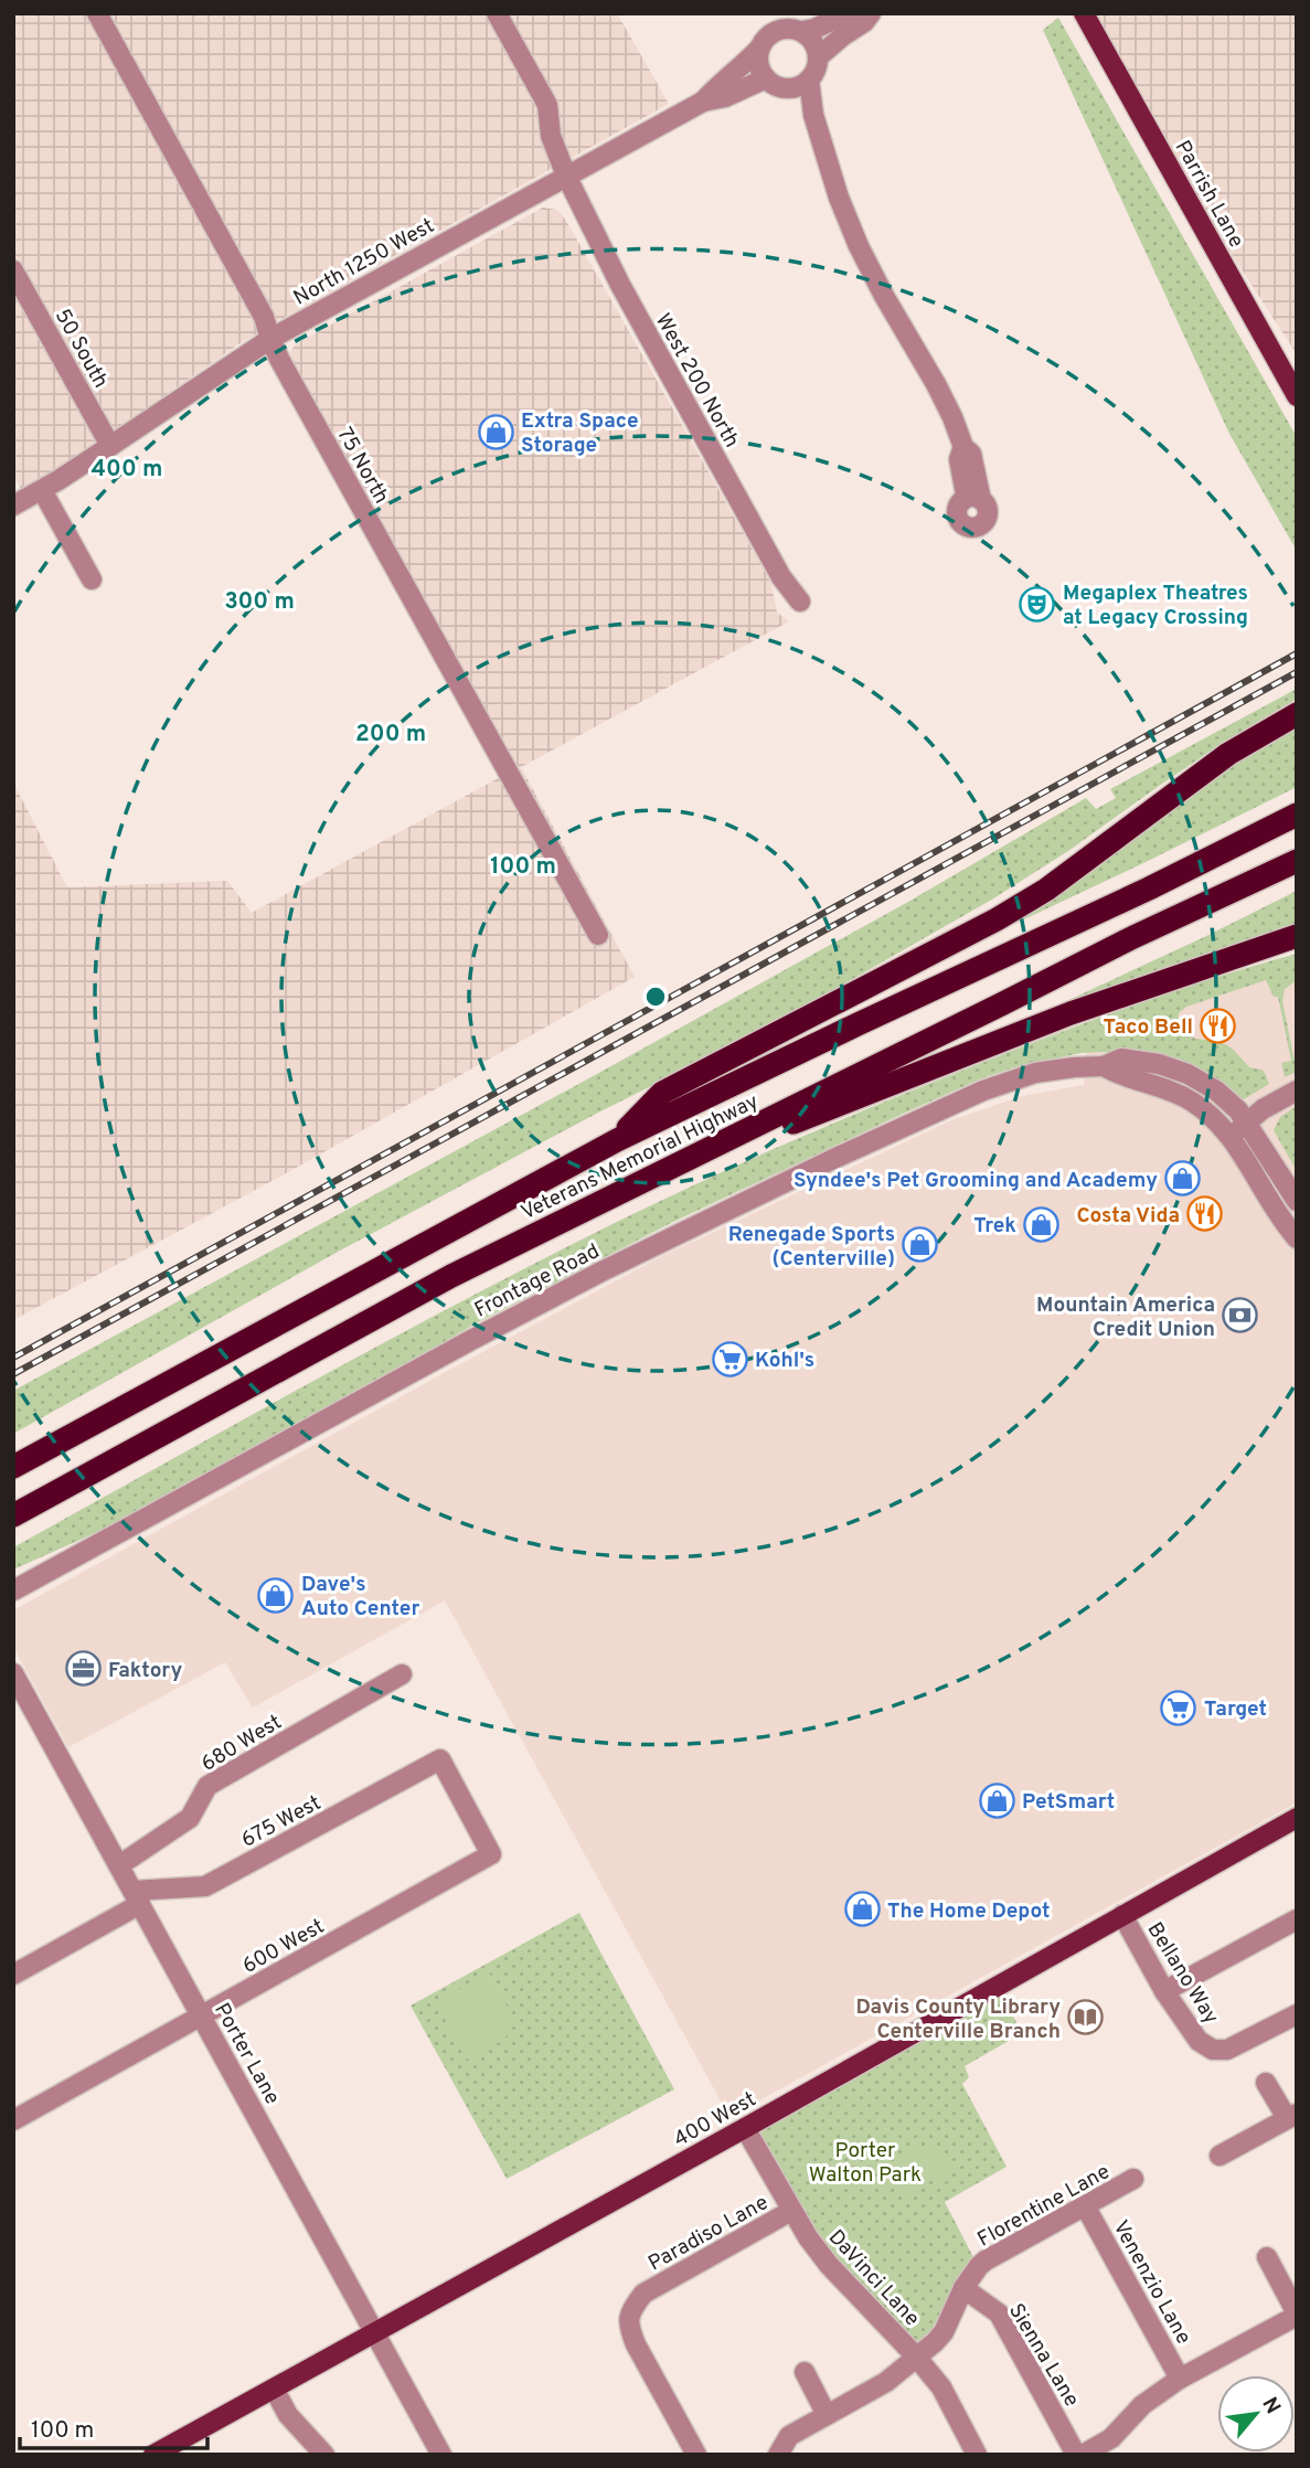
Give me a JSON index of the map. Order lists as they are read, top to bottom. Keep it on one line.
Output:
{"streets":{"highway":["Veterans Memorial Highway"],"main road":["Parrish Lane","400 West"],"street":["North 1250 West","50 South","West 200 North","75 North","Frontage Road","680 West","675 West","600 West","Bellano Way","Porter Lane","Florentine Lane","Paradiso Lane","DaVinci Lane","Venenzio Lane","Sienna Lane"]},"crossings":[["North 1250 West","50 South"],["North 1250 West","West 200 North"],["North 1250 West","75 North"],["680 West","Porter Lane"],["675 West","600 West"],["675 West","Porter Lane"],["600 West","Porter Lane"],["Bellano Way","400 West"],["Porter Lane","400 West"],["400 West","DaVinci Lane"],["Florentine Lane","DaVinci Lane"],["Florentine Lane","Venenzio Lane"],["Florentine Lane","Sienna Lane"],["Paradiso Lane","DaVinci Lane"]],"parks":["Porter Walton Park"],"places":{"shop":["Extra Space Storage","Syndee's Pet Grooming and Academy","Trek","Renegade Sports (Centerville)","Dave's Auto Center","PetSmart","The Home Depot"],"theatre":["Megaplex Theatres at Legacy Crossing"],"restaurant":["Taco Bell","Costa Vida"],"bank":["Mountain America Credit Union"],"supermarket":["Kohl's","Target"],"office":["Faktory"],"library":["Davis County Library Centerville Branch"]},"scale_bar":"100 m","north":"top right","rings":["400 m","300 m","200 m","100 m"]}
